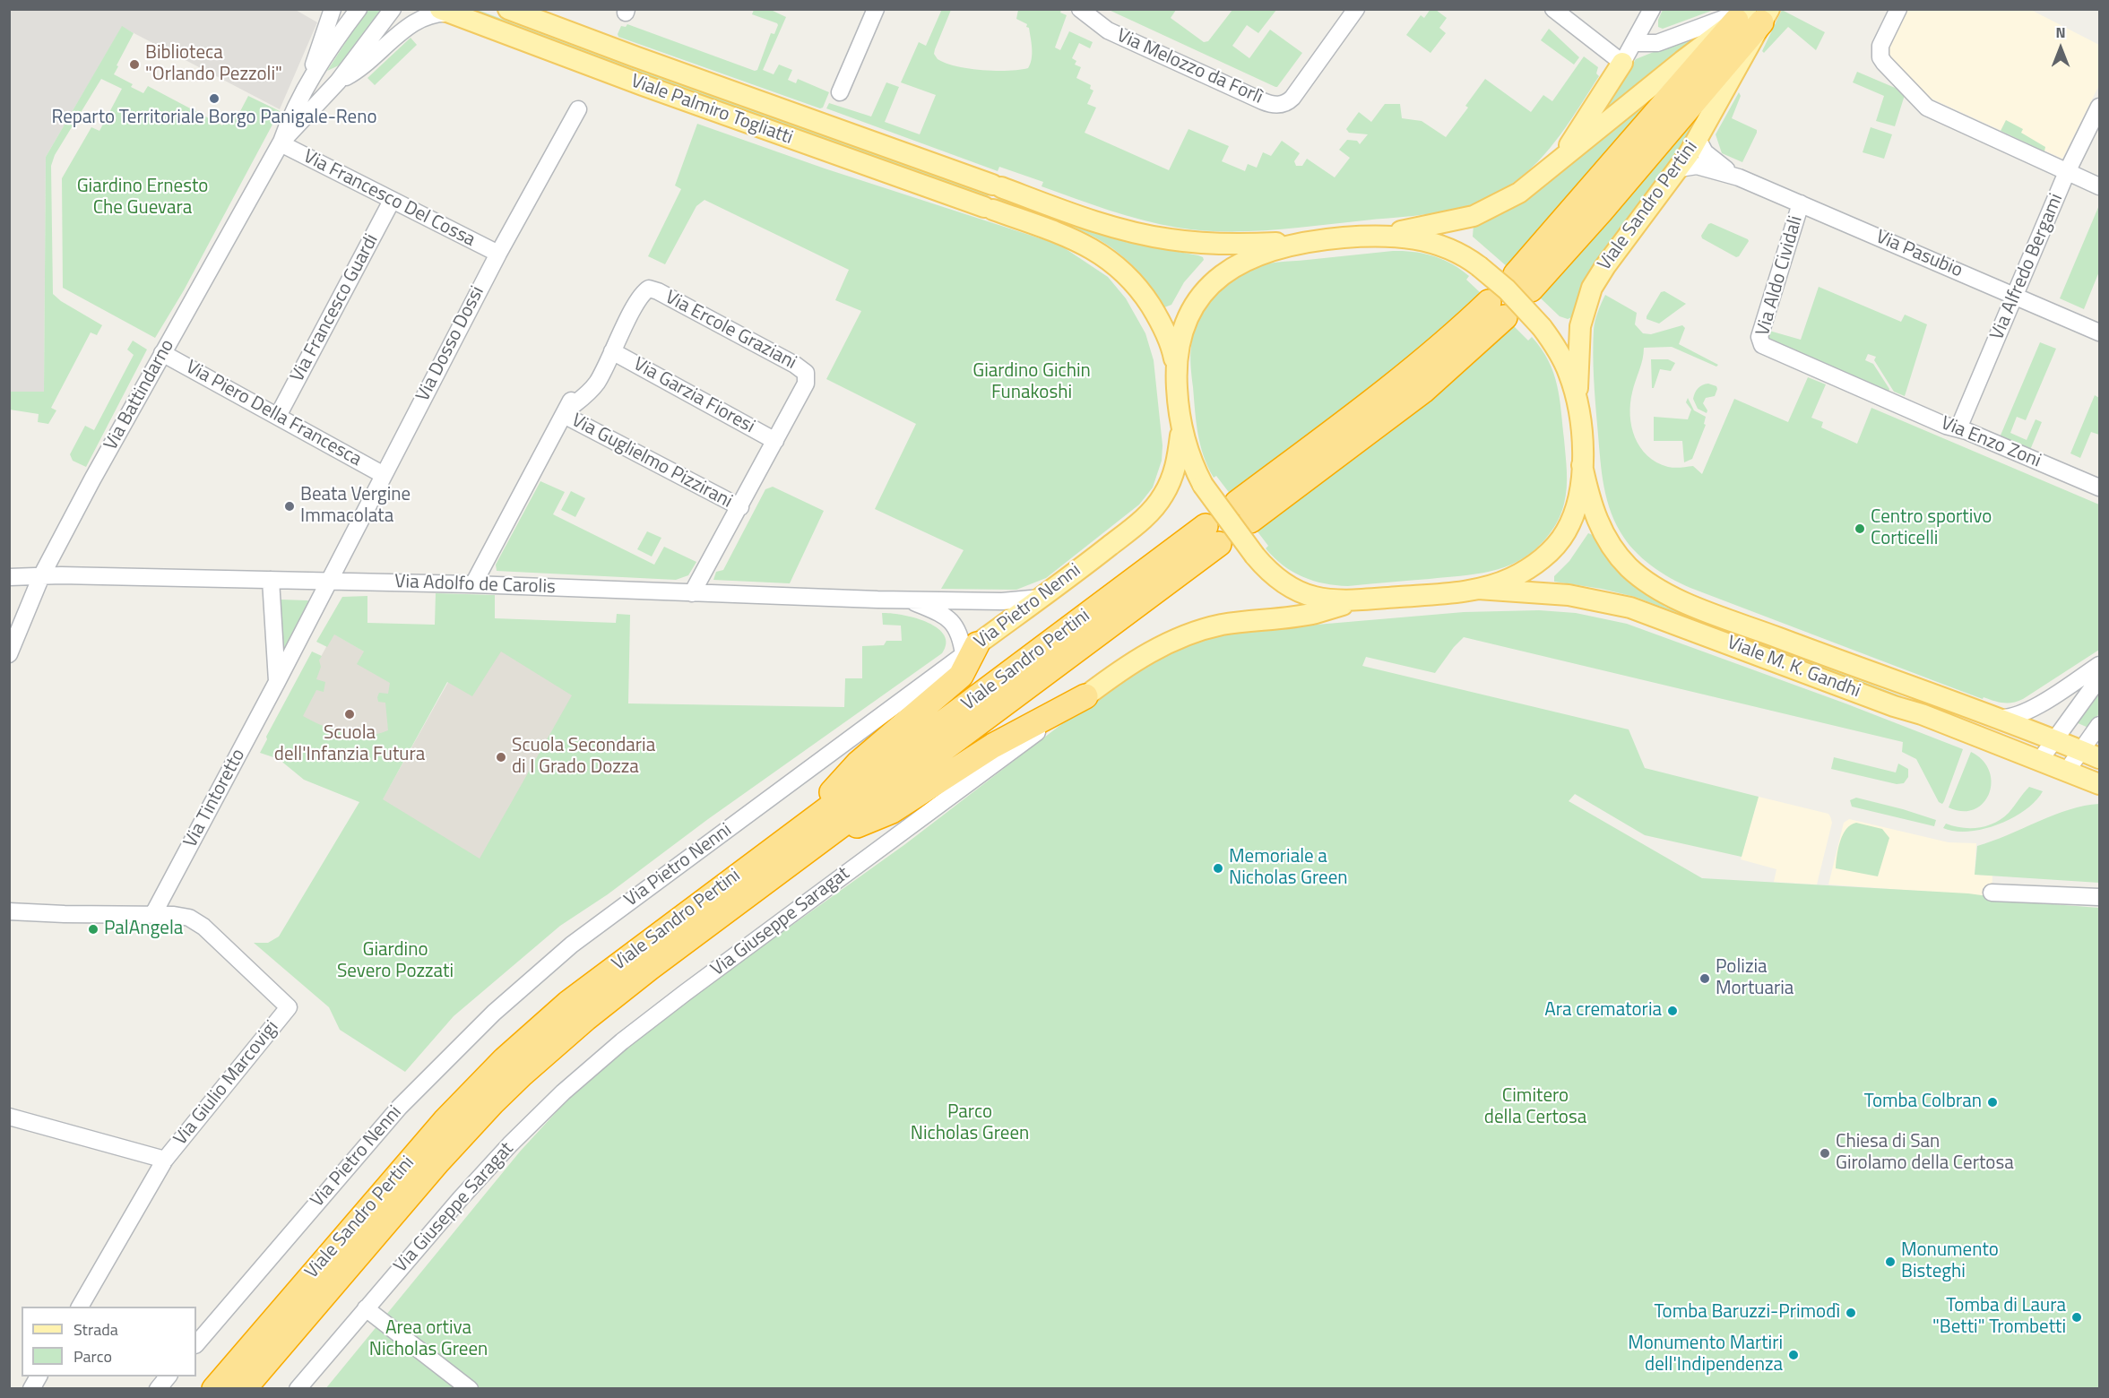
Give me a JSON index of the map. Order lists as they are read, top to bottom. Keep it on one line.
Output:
{"streets":{"highway":["Viale Sandro Pertini"],"main road":["Viale Palmiro Togliatti","Via Pietro Nenni","Viale M. K. Gandhi","Via Giuseppe Saragat"],"street":["Via Melozzo da Forlì","Via Francesco Del Cossa","Via Pasubio","Via Alfredo Bergami","Via Aldo Cividali","Via Francesco Guardi","Via Ercole Graziani","Via Dosso Dossi","Via Battindarno","Via Garzia Fioresi","Via Piero Della Francesca","Via Enzo Zoni","Via Guglielmo Pizzirani","Via Adolfo de Carolis","Via Tintoretto","Via Giulio Marcovigi"]},"crossings":[["Via Francesco Del Cossa","Via Francesco Guardi"],["Via Francesco Del Cossa","Via Dosso Dossi"],["Via Francesco Del Cossa","Via Battindarno"],["Viale Sandro Pertini","Via Pasubio"],["Via Pasubio","Via Alfredo Bergami"],["Via Pasubio","Via Aldo Cividali"],["Via Alfredo Bergami","Via Enzo Zoni"],["Via Aldo Cividali","Via Enzo Zoni"],["Via Francesco Guardi","Via Piero Della Francesca"],["Via Ercole Graziani","Via Garzia Fioresi"],["Via Dosso Dossi","Via Piero Della Francesca"],["Via Dosso Dossi","Via Adolfo de Carolis"],["Via Dosso Dossi","Via Tintoretto"],["Via Battindarno","Via Piero Della Francesca"],["Via Battindarno","Via Adolfo de Carolis"],["Via Adolfo de Carolis","Via Pietro Nenni"],["Via Adolfo de Carolis","Via Tintoretto"],["Via Tintoretto","Via Giulio Marcovigi"]],"parks":["Giardino Ernesto Che Guevara","Giardino Gichin Funakoshi","Giardino Severo Pozzati","Cimitero della Certosa","Parco Nicholas Green","Area ortiva Nicholas Green"],"places":["Biblioteca \"Orlando Pezzoli\"","Reparto Territoriale Borgo Panigale-Reno","Beata Vergine Immacolata","Centro sportivo Corticelli","Scuola dell'Infanzia Futura","Scuola Secondaria di I Grado Dozza","Memoriale a Nicholas Green","PalAngela","Polizia Mortuaria","Ara crematoria","Tomba Colbran","Chiesa di San Girolamo della Certosa","Monumento Bisteghi","Tomba Baruzzi-Primodì","Tomba di Laura \"Betti\" Trombetti","Monumento Martiri dell'Indipendenza"],"legend":["Strada","Parco"],"north":"top"}
